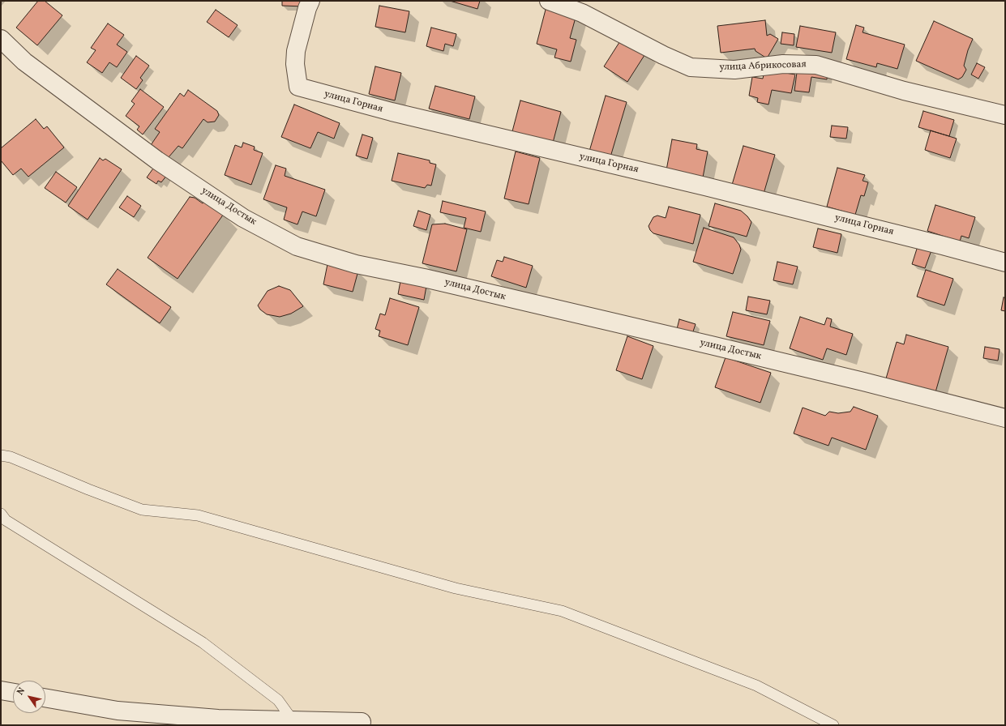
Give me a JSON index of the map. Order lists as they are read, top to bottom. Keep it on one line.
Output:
{"streets":{"street":["улица Абрикосовая","улица Горная","улица Достык"]},"north":"top left"}
